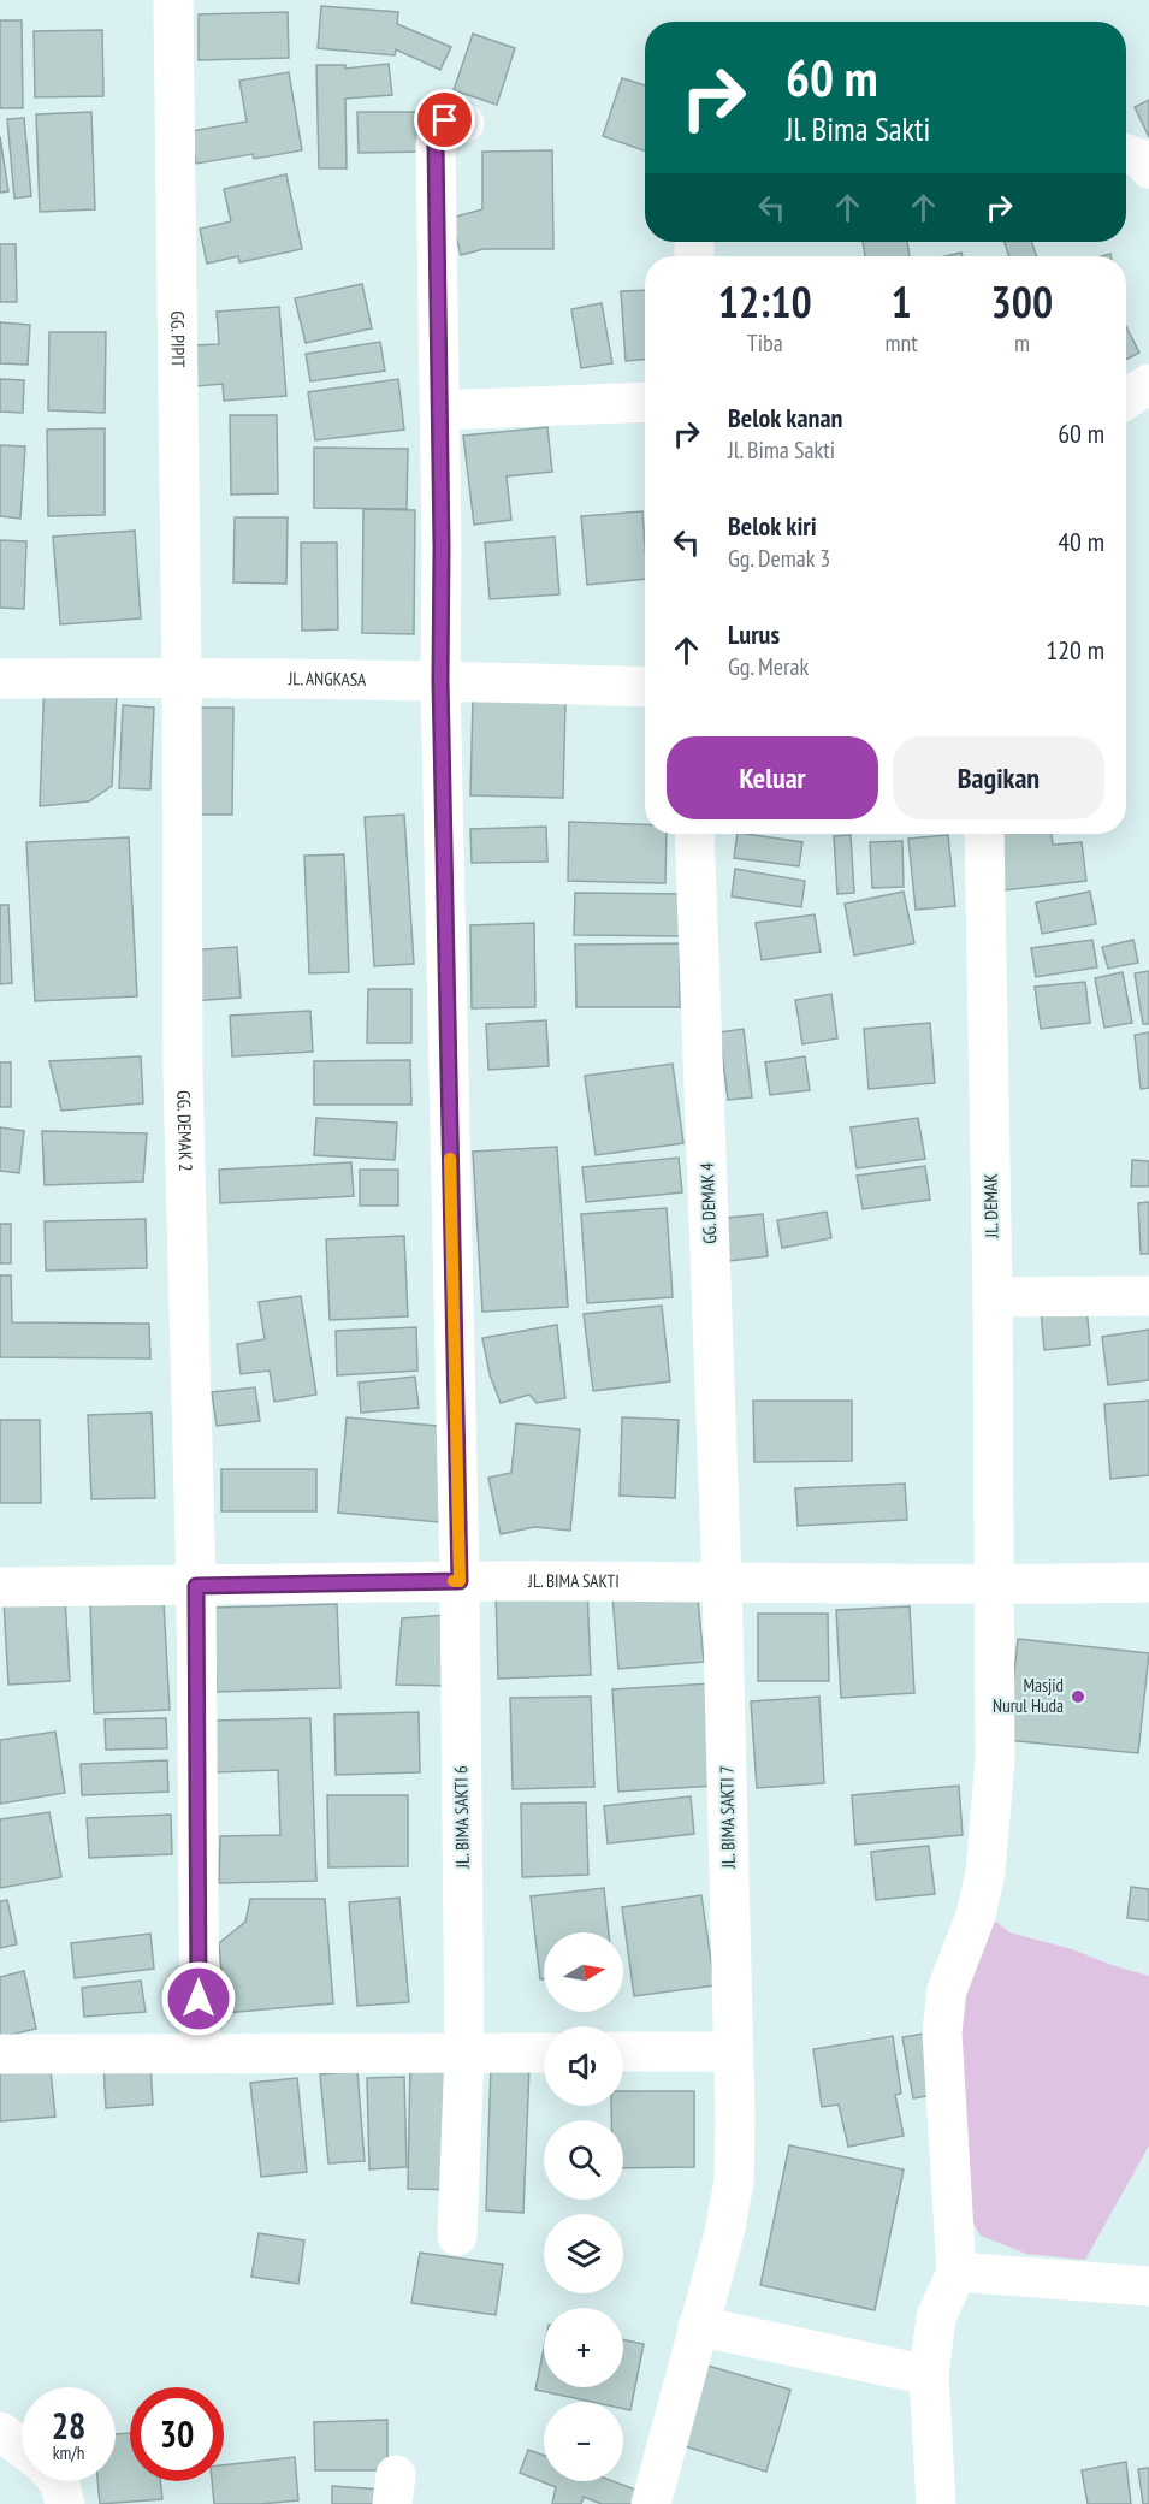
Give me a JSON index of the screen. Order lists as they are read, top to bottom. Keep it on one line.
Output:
{"streets":{"street":["GG. PIPIT","JL. ANGKASA","GG. DEMAK 2","GG. DEMAK 4","JL. DEMAK","JL. BIMA SAKTI","JL. BIMA SAKTI 6","JL. BIMA SAKTI 7"]},"crossings":[["GG. PIPIT","JL. ANGKASA"],["GG. PIPIT","GG. DEMAK 2"],["JL. ANGKASA","GG. DEMAK 2"],["JL. ANGKASA","JL. BIMA SAKTI 6"],["GG. DEMAK 2","JL. BIMA SAKTI"],["GG. DEMAK 4","JL. BIMA SAKTI"],["GG. DEMAK 4","JL. BIMA SAKTI 7"],["JL. DEMAK","JL. BIMA SAKTI"],["JL. BIMA SAKTI","JL. BIMA SAKTI 6"],["JL. BIMA SAKTI","JL. BIMA SAKTI 7"]],"places":["Masjid Nurul Huda"],"north":"right","page":{"turn":["60 m","Jl. Bima Sakti"],"eta":["12:10","Tiba","1","mnt","300","m"],"list":[{"name":"Belok kanan","note":"Jl. Bima Sakti","value":"60 m"},{"name":"Belok kiri","note":"Gg. Demak 3","value":"40 m"},{"name":"Lurus","note":"Gg. Merak","value":"120 m"}],"buttons":["Keluar","Bagikan"],"map_buttons":["+","−"],"speed":"28 km/h","limit":"30"}}
